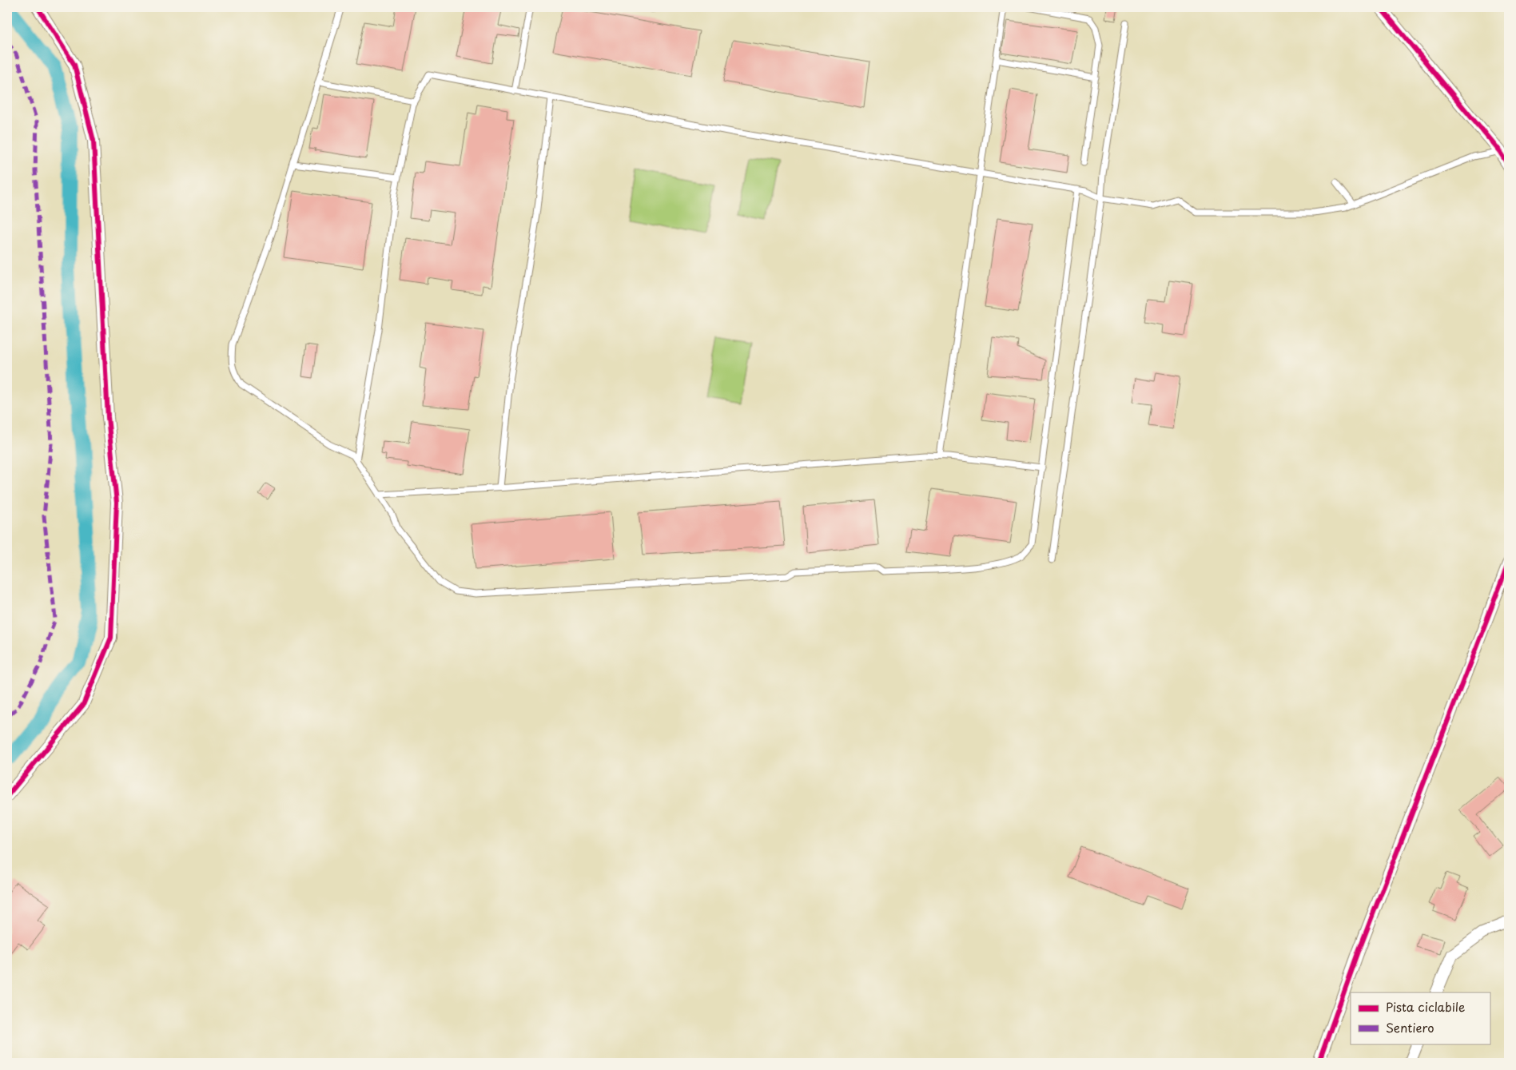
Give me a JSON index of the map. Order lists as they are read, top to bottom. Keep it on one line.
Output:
{"legend":["Pista ciclabile","Sentiero"]}
